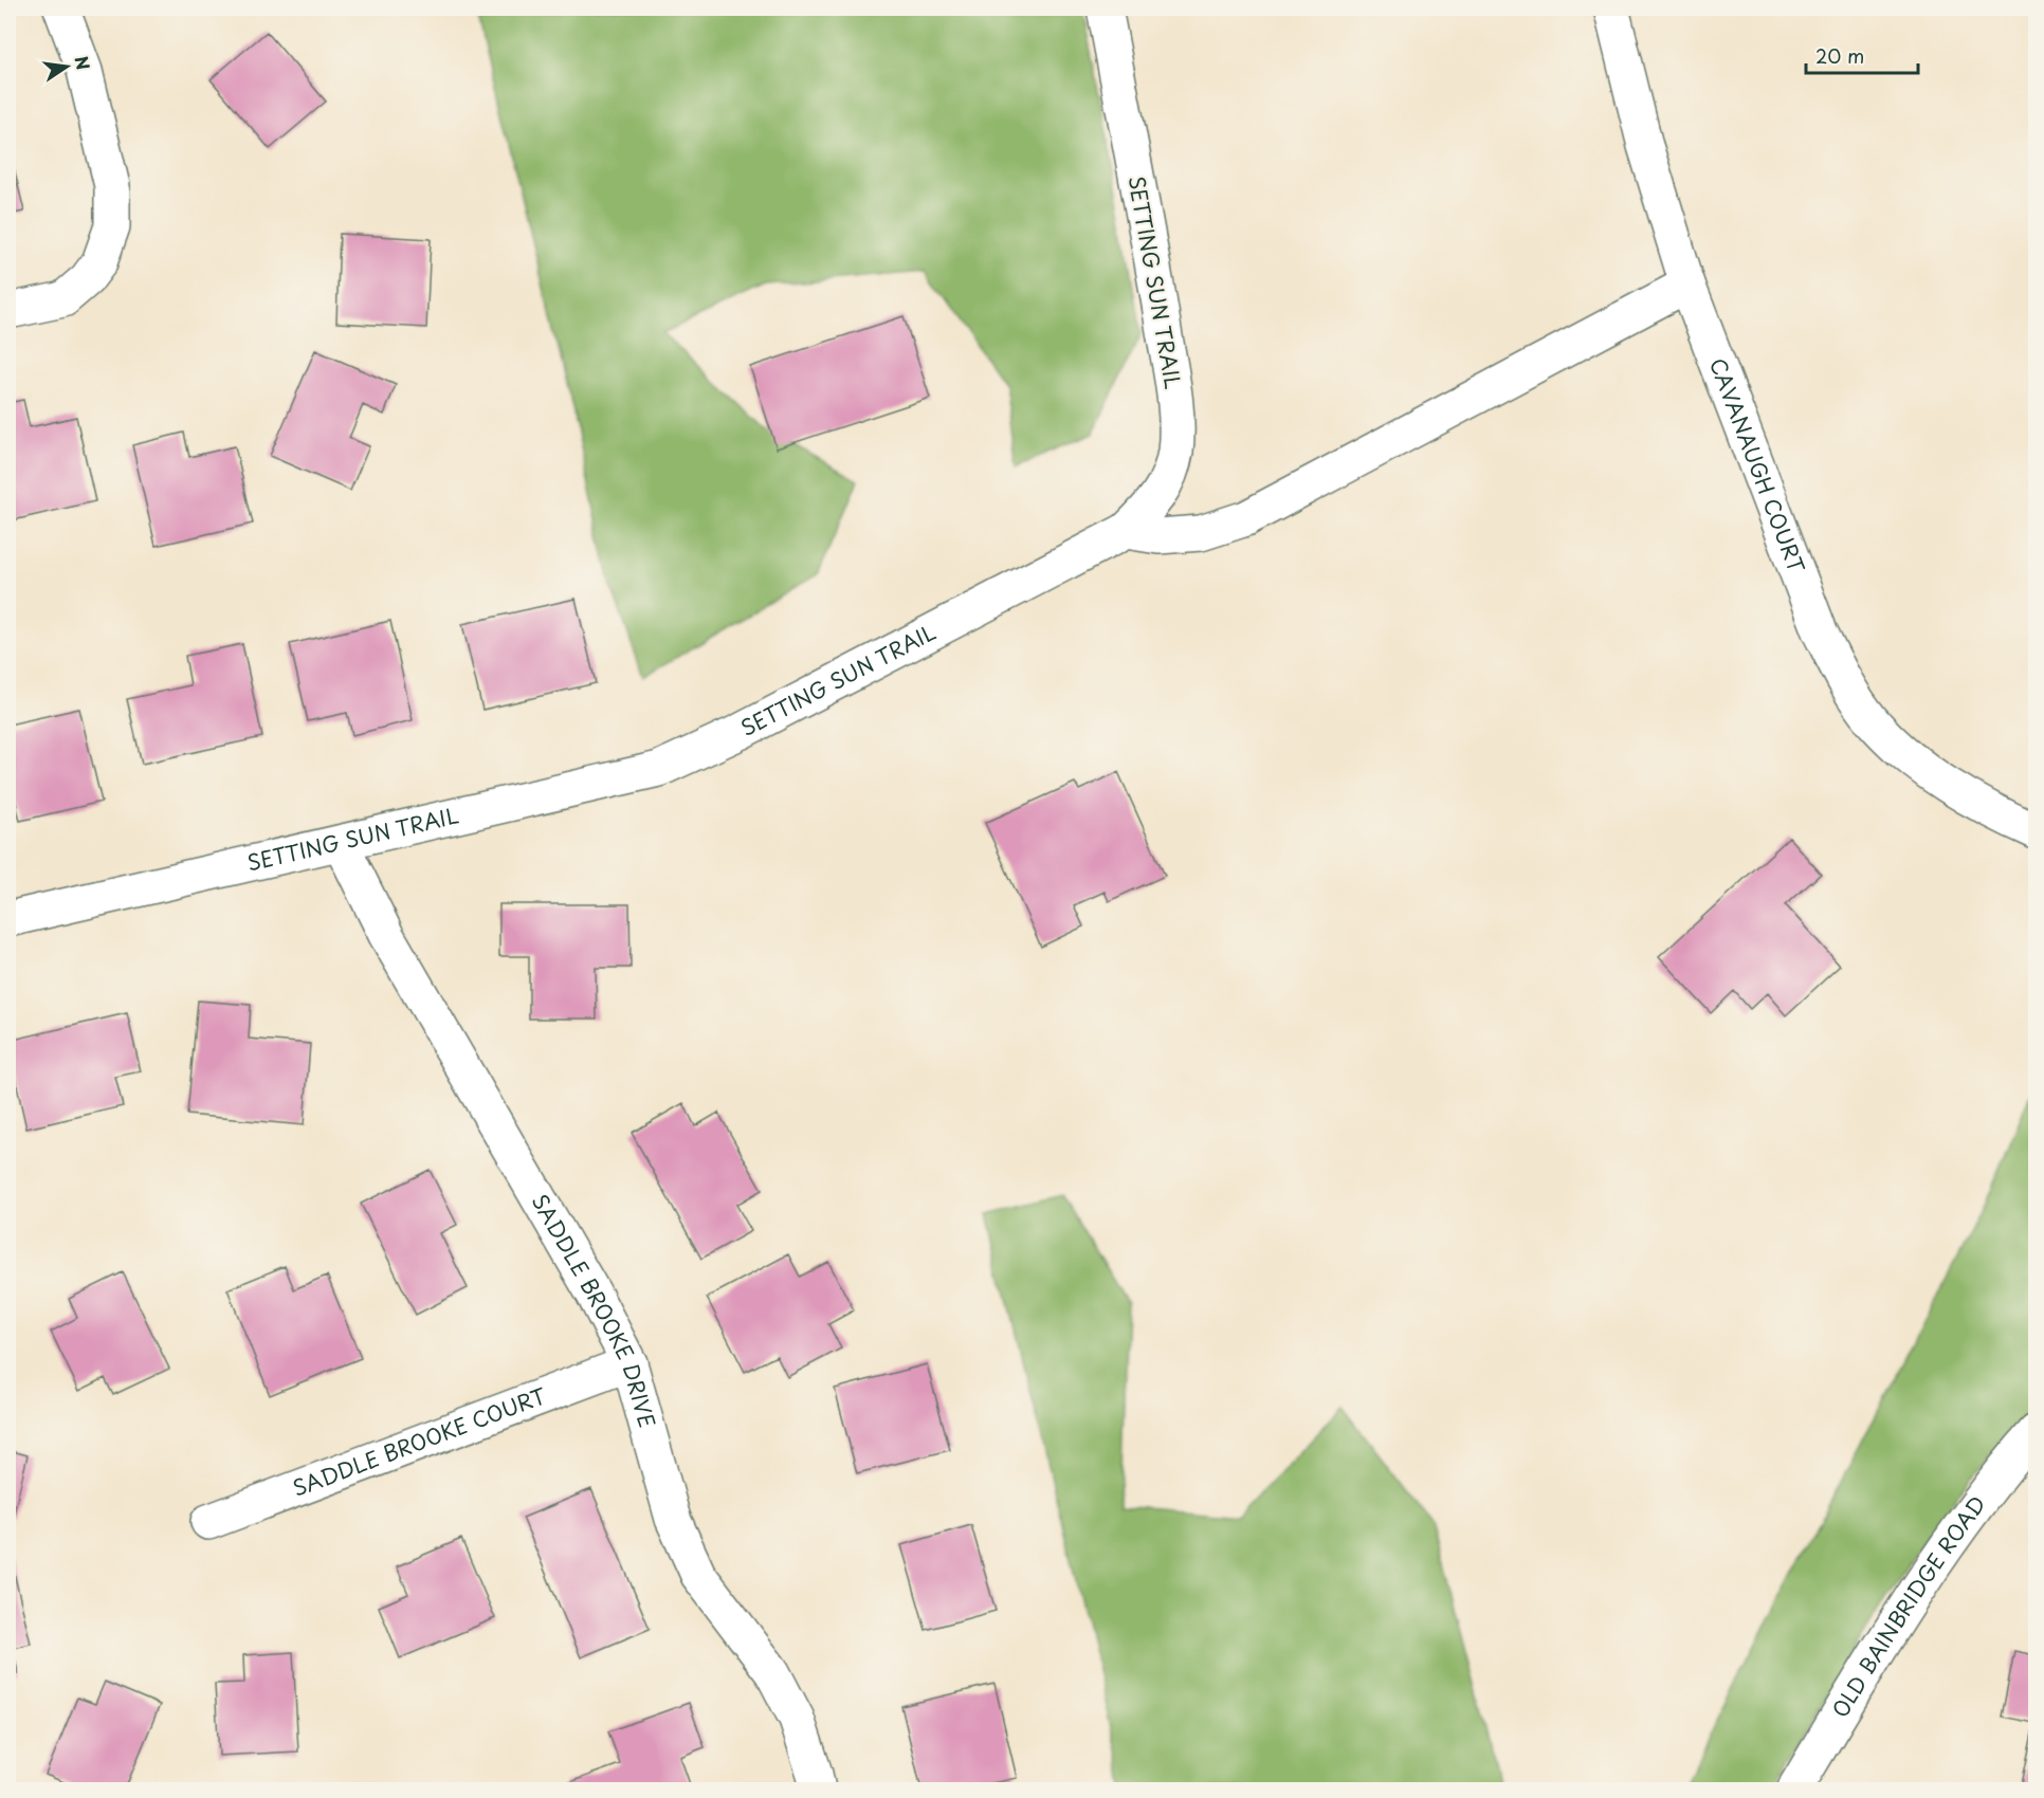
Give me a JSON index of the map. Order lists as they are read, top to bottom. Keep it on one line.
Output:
{"streets":{"street":["SETTING SUN TRAIL","CAVANAUGH COURT","SADDLE BROOKE DRIVE","SADDLE BROOKE COURT","OLD BAINBRIDGE ROAD"]},"crossings":[["SETTING SUN TRAIL","SADDLE BROOKE DRIVE"],["SADDLE BROOKE DRIVE","SADDLE BROOKE COURT"]],"scale_bar":"20 m","north":"right"}
